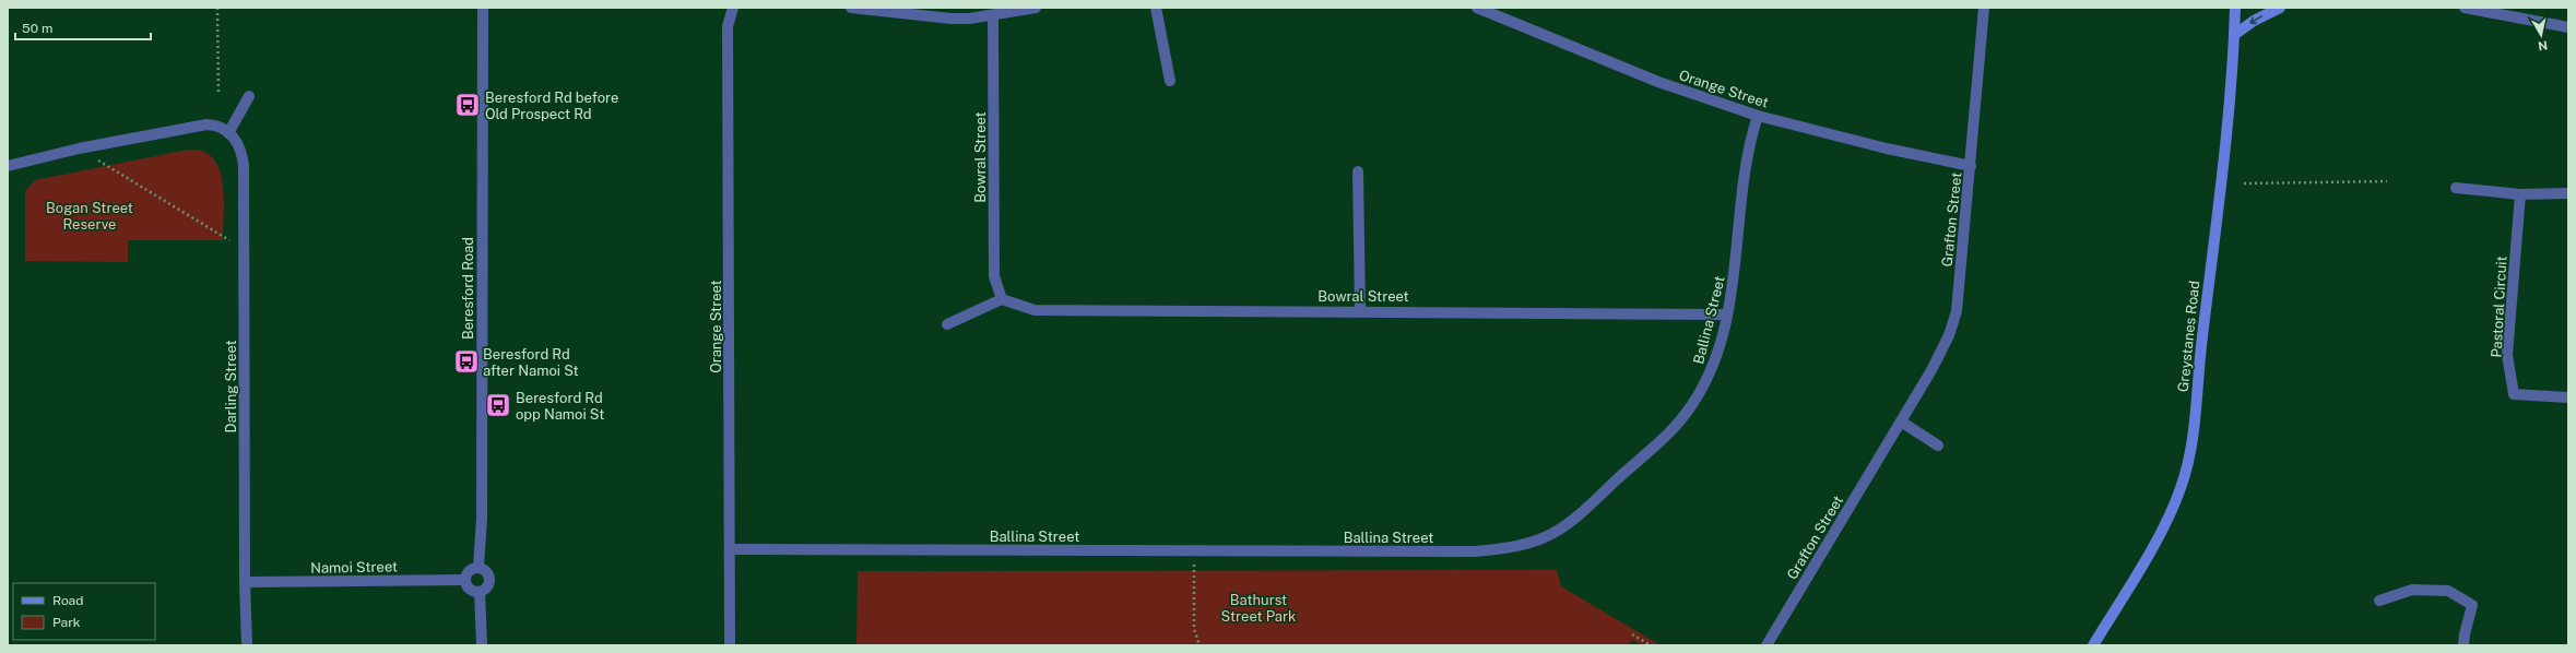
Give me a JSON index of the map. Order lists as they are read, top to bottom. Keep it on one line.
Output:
{"streets":{"main road":["Greystanes Road"],"street":["Orange Street","Bowral Street","Grafton Street","Beresford Road","Pastoral Circuit","Ballina Street","Darling Street","Namoi Street"]},"crossings":[["Orange Street","Grafton Street"],["Orange Street","Ballina Street"],["Bowral Street","Ballina Street"],["Beresford Road","Namoi Street"],["Darling Street","Namoi Street"]],"parks":["Bogan Street Reserve","Bathurst Street Park"],"places":{"bus stop":["Beresford Rd before Old Prospect Rd","Beresford Rd after Namoi St","Beresford Rd opp Namoi St"]},"legend":["Road","Park"],"scale_bar":"50 m","north":"bottom"}
